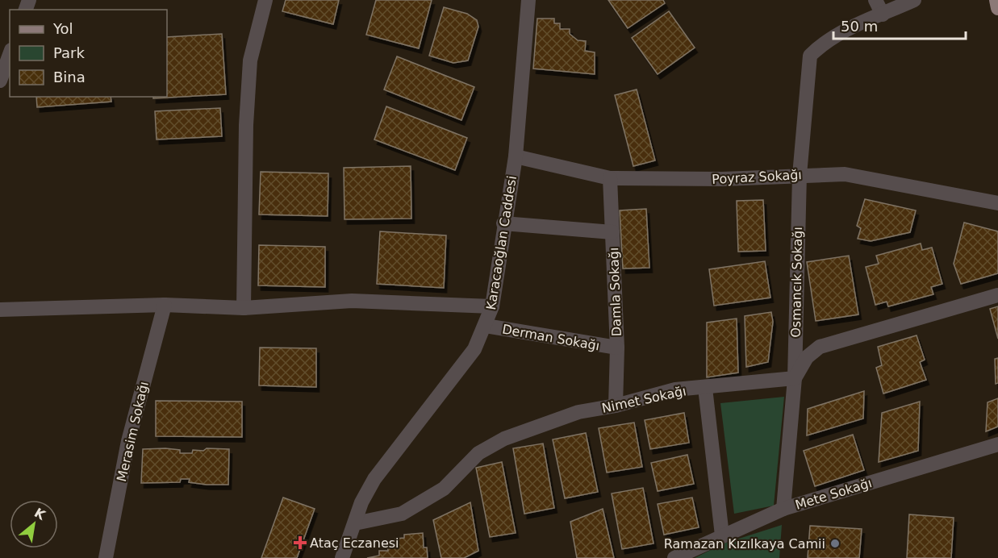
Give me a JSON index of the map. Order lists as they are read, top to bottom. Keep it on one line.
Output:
{"streets":{"street":["Poyraz Sokağı","Karacaoğlan Caddesi","Osmancık Sokağı","Damla Sokağı","Derman Sokağı","Nimet Sokağı","Merasim Sokağı","Mete Sokağı"]},"crossings":[["Poyraz Sokağı","Karacaoğlan Caddesi"],["Poyraz Sokağı","Osmancık Sokağı"],["Poyraz Sokağı","Damla Sokağı"],["Karacaoğlan Caddesi","Derman Sokağı"],["Karacaoğlan Caddesi","Nimet Sokağı"],["Osmancık Sokağı","Nimet Sokağı"],["Osmancık Sokağı","Mete Sokağı"],["Damla Sokağı","Derman Sokağı"],["Damla Sokağı","Nimet Sokağı"]],"places":{"health":["Ataç Eczanesi"],"other":["Ramazan Kızılkaya Camii"]},"legend":["Yol","Park","Bina"],"scale_bar":"50 m","north":"top right"}
